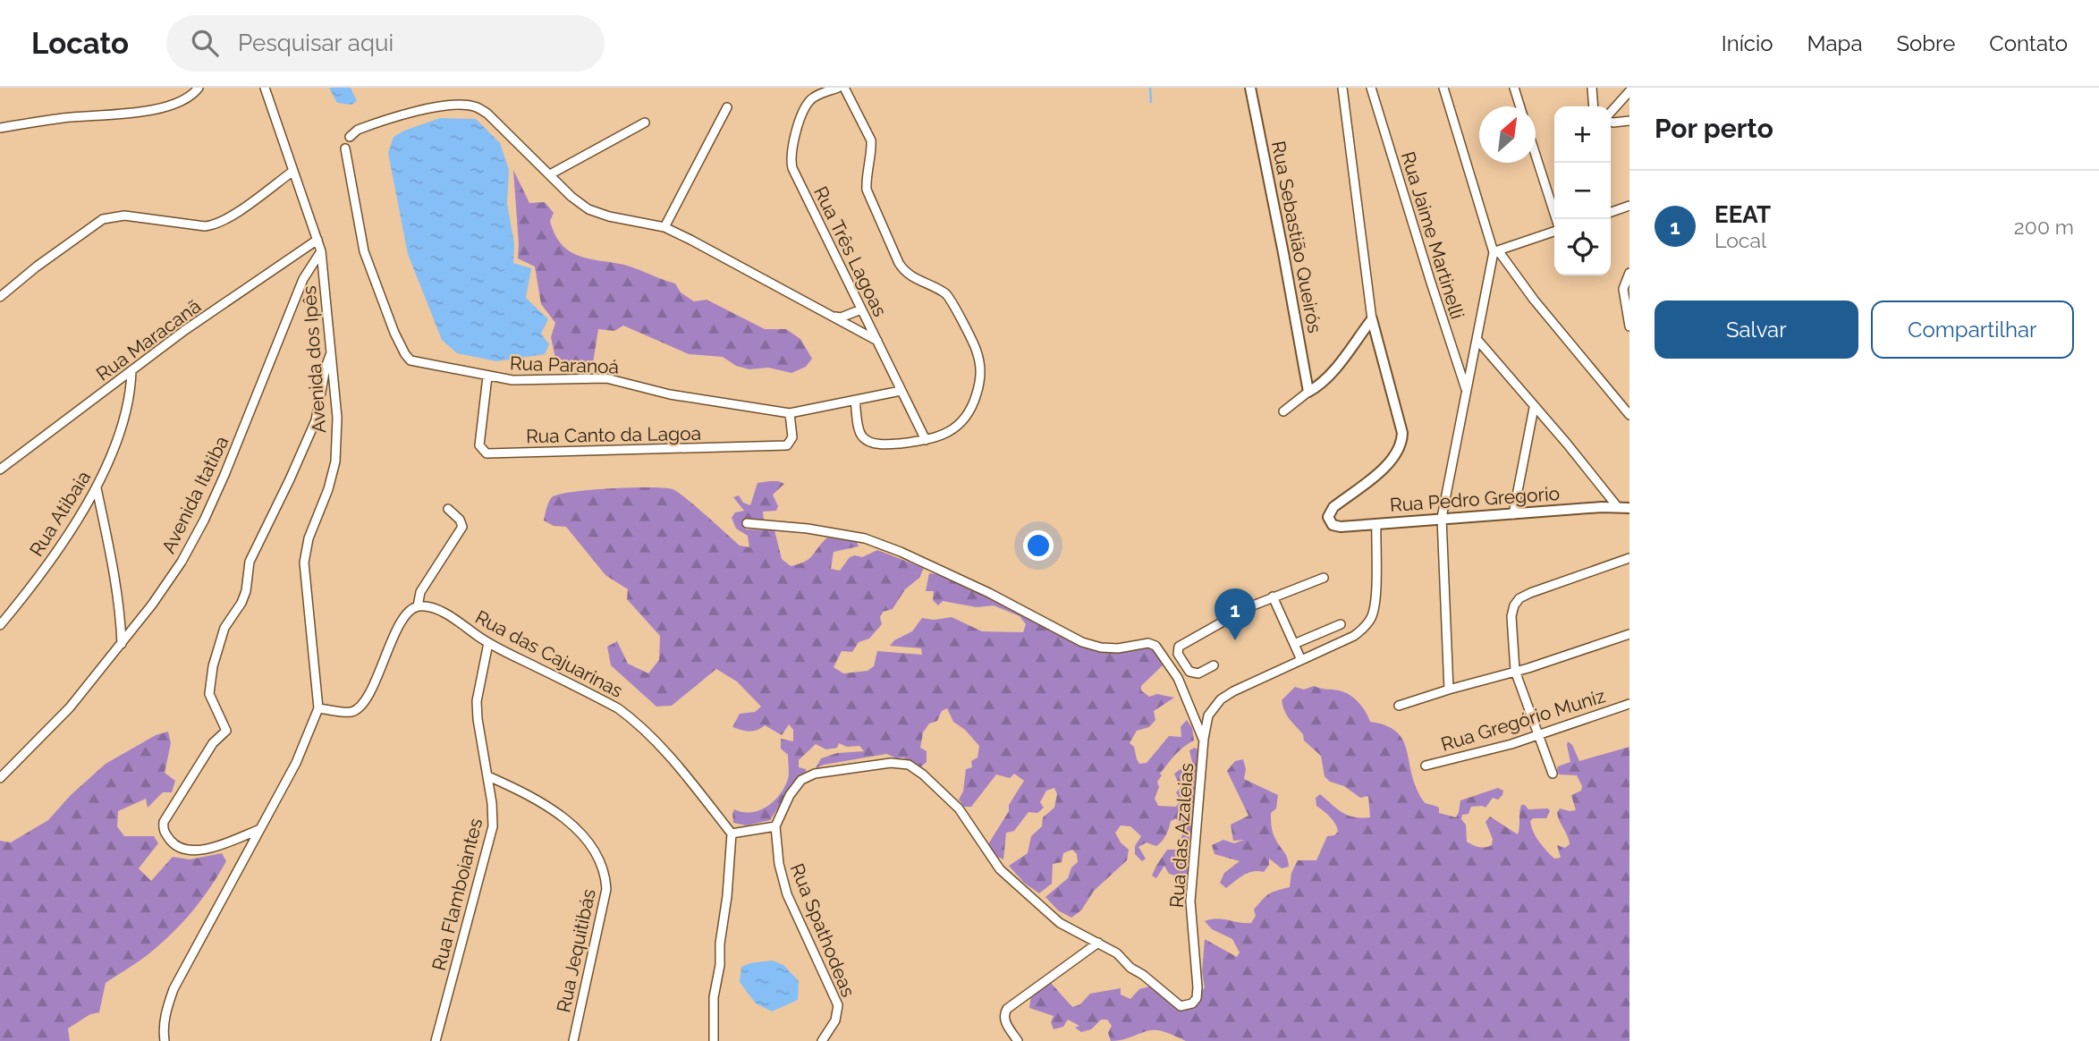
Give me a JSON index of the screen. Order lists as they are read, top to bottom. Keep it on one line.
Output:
{"streets":{"street":["Rua Jaime Martinelli","Rua Sebastião Queirós","Rua Três Lagoas","Rua Maracanã","Avenida dos Ipês","Rua Paranoá","Rua Canto da Lagoa","Avenida Itatiba","Rua Pedro Gregorio","Rua Atibaia","Rua das Cajuarinas","Rua Gregório Muniz","Rua das Azaleias","Rua Flamboiantes","Rua Spathodeas","Rua Jequitibás"]},"crossings":[["Rua Três Lagoas","Rua Paranoá"],["Rua Maracanã","Avenida dos Ipês"],["Rua Maracanã","Rua Atibaia"],["Avenida dos Ipês","Avenida Itatiba"],["Rua Paranoá","Rua Canto da Lagoa"],["Rua das Cajuarinas","Rua Flamboiantes"],["Rua das Azaleias","Rua Spathodeas"],["Rua Flamboiantes","Rua Jequitibás"]],"north":"top right","page":{"header":"Locato","search":"Pesquisar aqui","nav":["Início","Mapa","Sobre","Contato"],"heading":"Por perto","map_buttons":["+","−"],"list":[{"mark":"1","name":"EEAT","note":"Local","value":"200 m"}],"buttons":["Salvar","Compartilhar"],"pins":"1"}}
